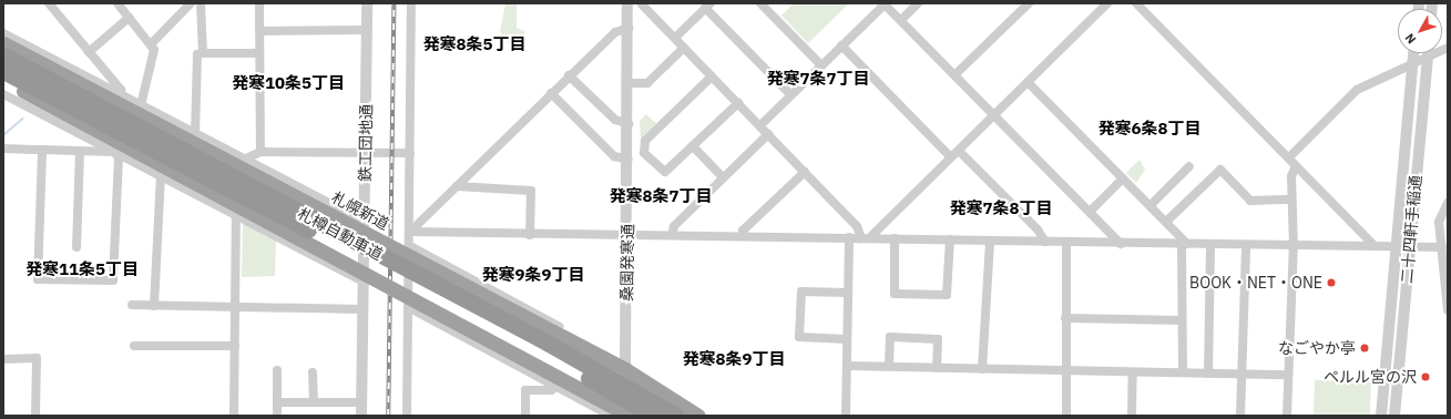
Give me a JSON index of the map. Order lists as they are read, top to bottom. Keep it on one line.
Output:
{"streets":{"highway":["札幌新道","札樽自動車道"],"street":["鉄工団地通","二十四軒手稲通","桑園発寒通"]},"crossings":[["札幌新道","桑園発寒通"]],"districts":["発寒8条5丁目","発寒7条7丁目","発寒10条5丁目","発寒6条8丁目","発寒8条7丁目","発寒7条8丁目","発寒11条5丁目","発寒9条9丁目","発寒8条9丁目"],"places":["BOOK・NET・ONE","なごやか亭","ペルル宮の沢"],"north":"bottom left"}
